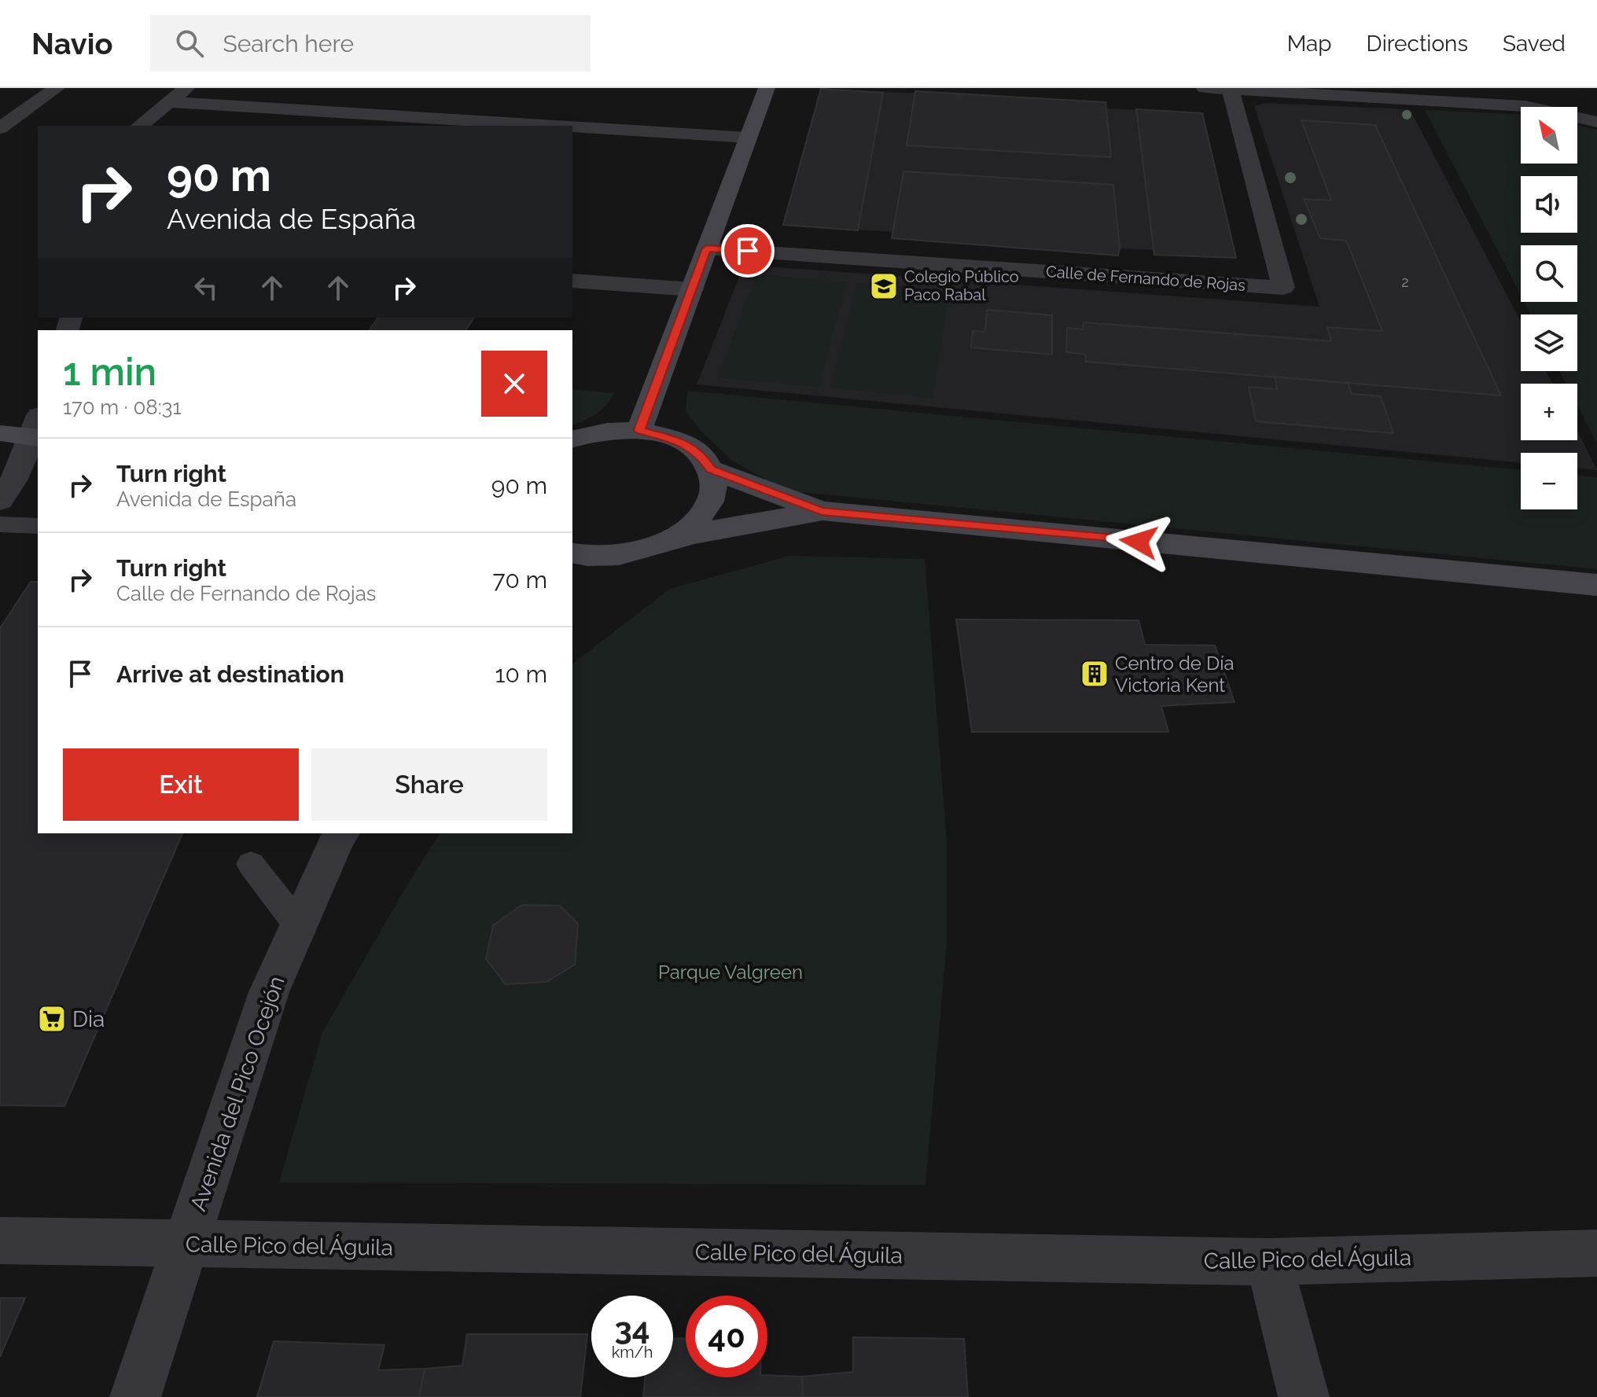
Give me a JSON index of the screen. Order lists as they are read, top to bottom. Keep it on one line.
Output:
{"streets":{"street":["Calle de Fernando de Rojas","Avenida del Pico Ocejón","Calle Pico del Águila"]},"crossings":[["Avenida del Pico Ocejón","Calle Pico del Águila"]],"parks":["Parque Valgreen"],"places":{"school or university":["Colegio Público Paco Rabal"],"building":["Centro de Día Victoria Kent"],"supermarket":["Dia"]},"house_numbers":["2"],"north":"top left","page":{"header":"Navio","search":"Search here","nav":["Map","Directions","Saved"],"map_buttons":["+","−"],"turn":["90 m","Avenida de España"],"heading":["1 min","170 m · 08:31"],"list":[{"name":"Turn right","note":"Avenida de España","value":"90 m"},{"name":"Turn right","note":"Calle de Fernando de Rojas","value":"70 m"},{"name":"Arrive at destination","value":"10 m"}],"buttons":["Exit","Share"],"speed":"34 km/h","limit":"40"}}
